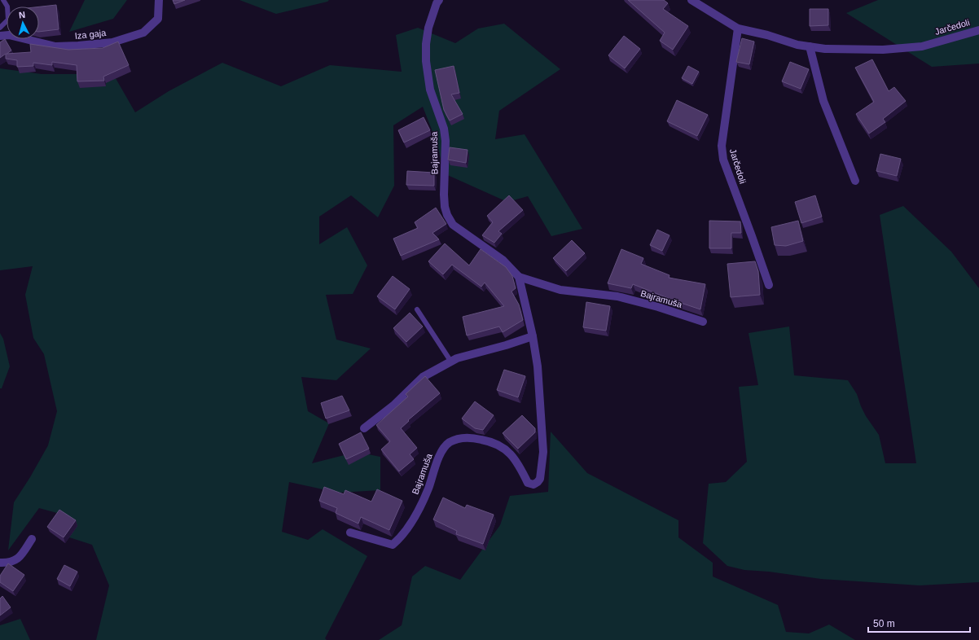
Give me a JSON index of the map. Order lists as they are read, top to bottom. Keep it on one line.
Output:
{"streets":{"street":["Jarčedoli","Iza gaja","Bajramuša"]},"scale_bar":"50 m","north":"top"}
